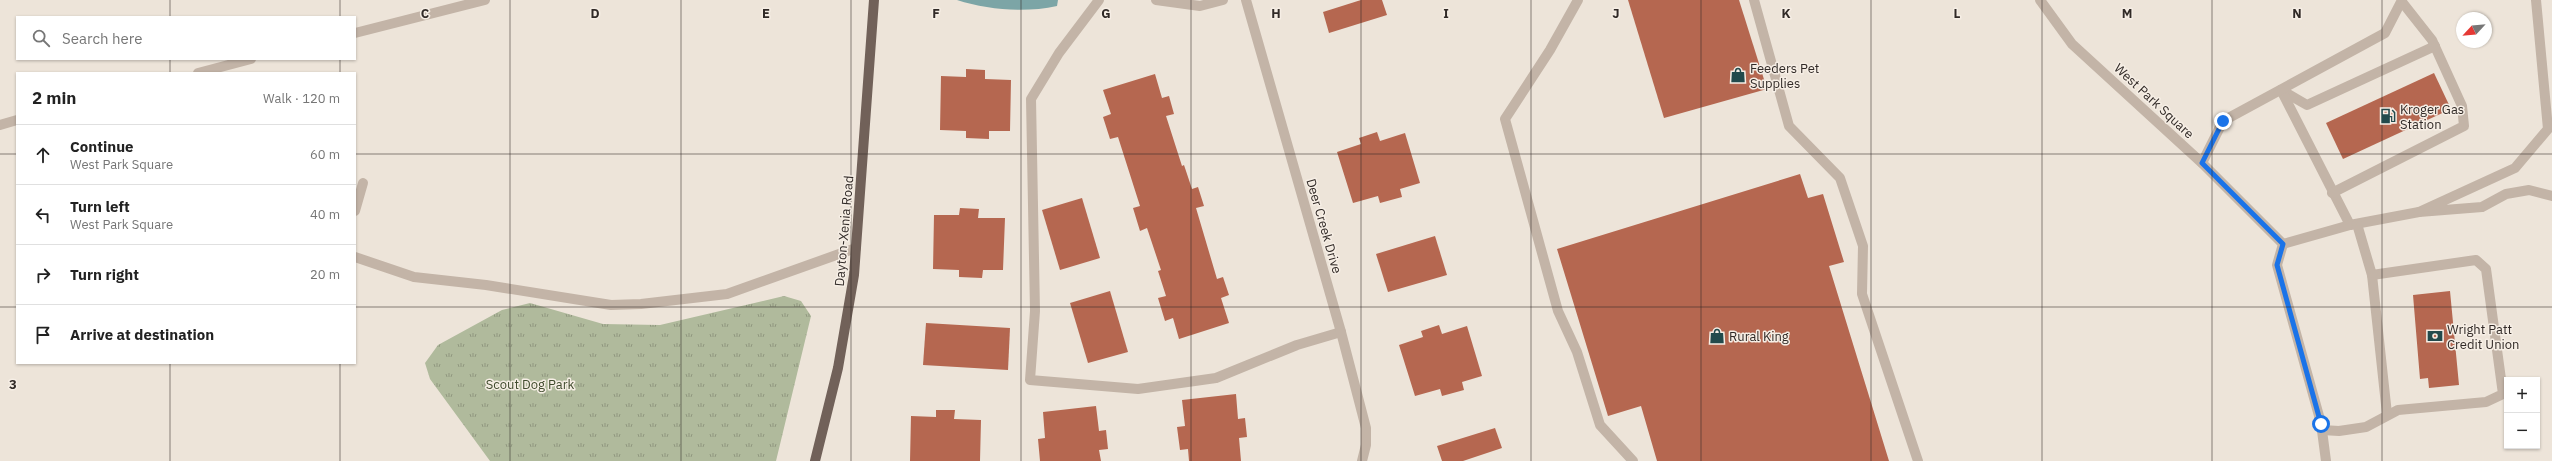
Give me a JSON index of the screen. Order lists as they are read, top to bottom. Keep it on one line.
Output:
{"streets":{"main road":["Dayton-Xenia Road"],"street":["West Park Square","Deer Creek Drive"]},"parks":["Scout Dog Park"],"places":{"shop":["Feeders Pet Supplies","Rural King"],"fuel station":["Kroger Gas Station"],"bank":["Wright Patt Credit Union"]},"north":"bottom left","page":{"search":"Search here","heading":["2 min","Walk · 120 m"],"list":[["Continue","West Park Square","60 m"],["Turn left","West Park Square","40 m"],["Turn right","20 m"],"Arrive at destination"],"map_buttons":["+","−"]},"grid":{"columns":["C","D","E","F","G","H","I","J","K","L","M","N"],"rows":["3"]}}
